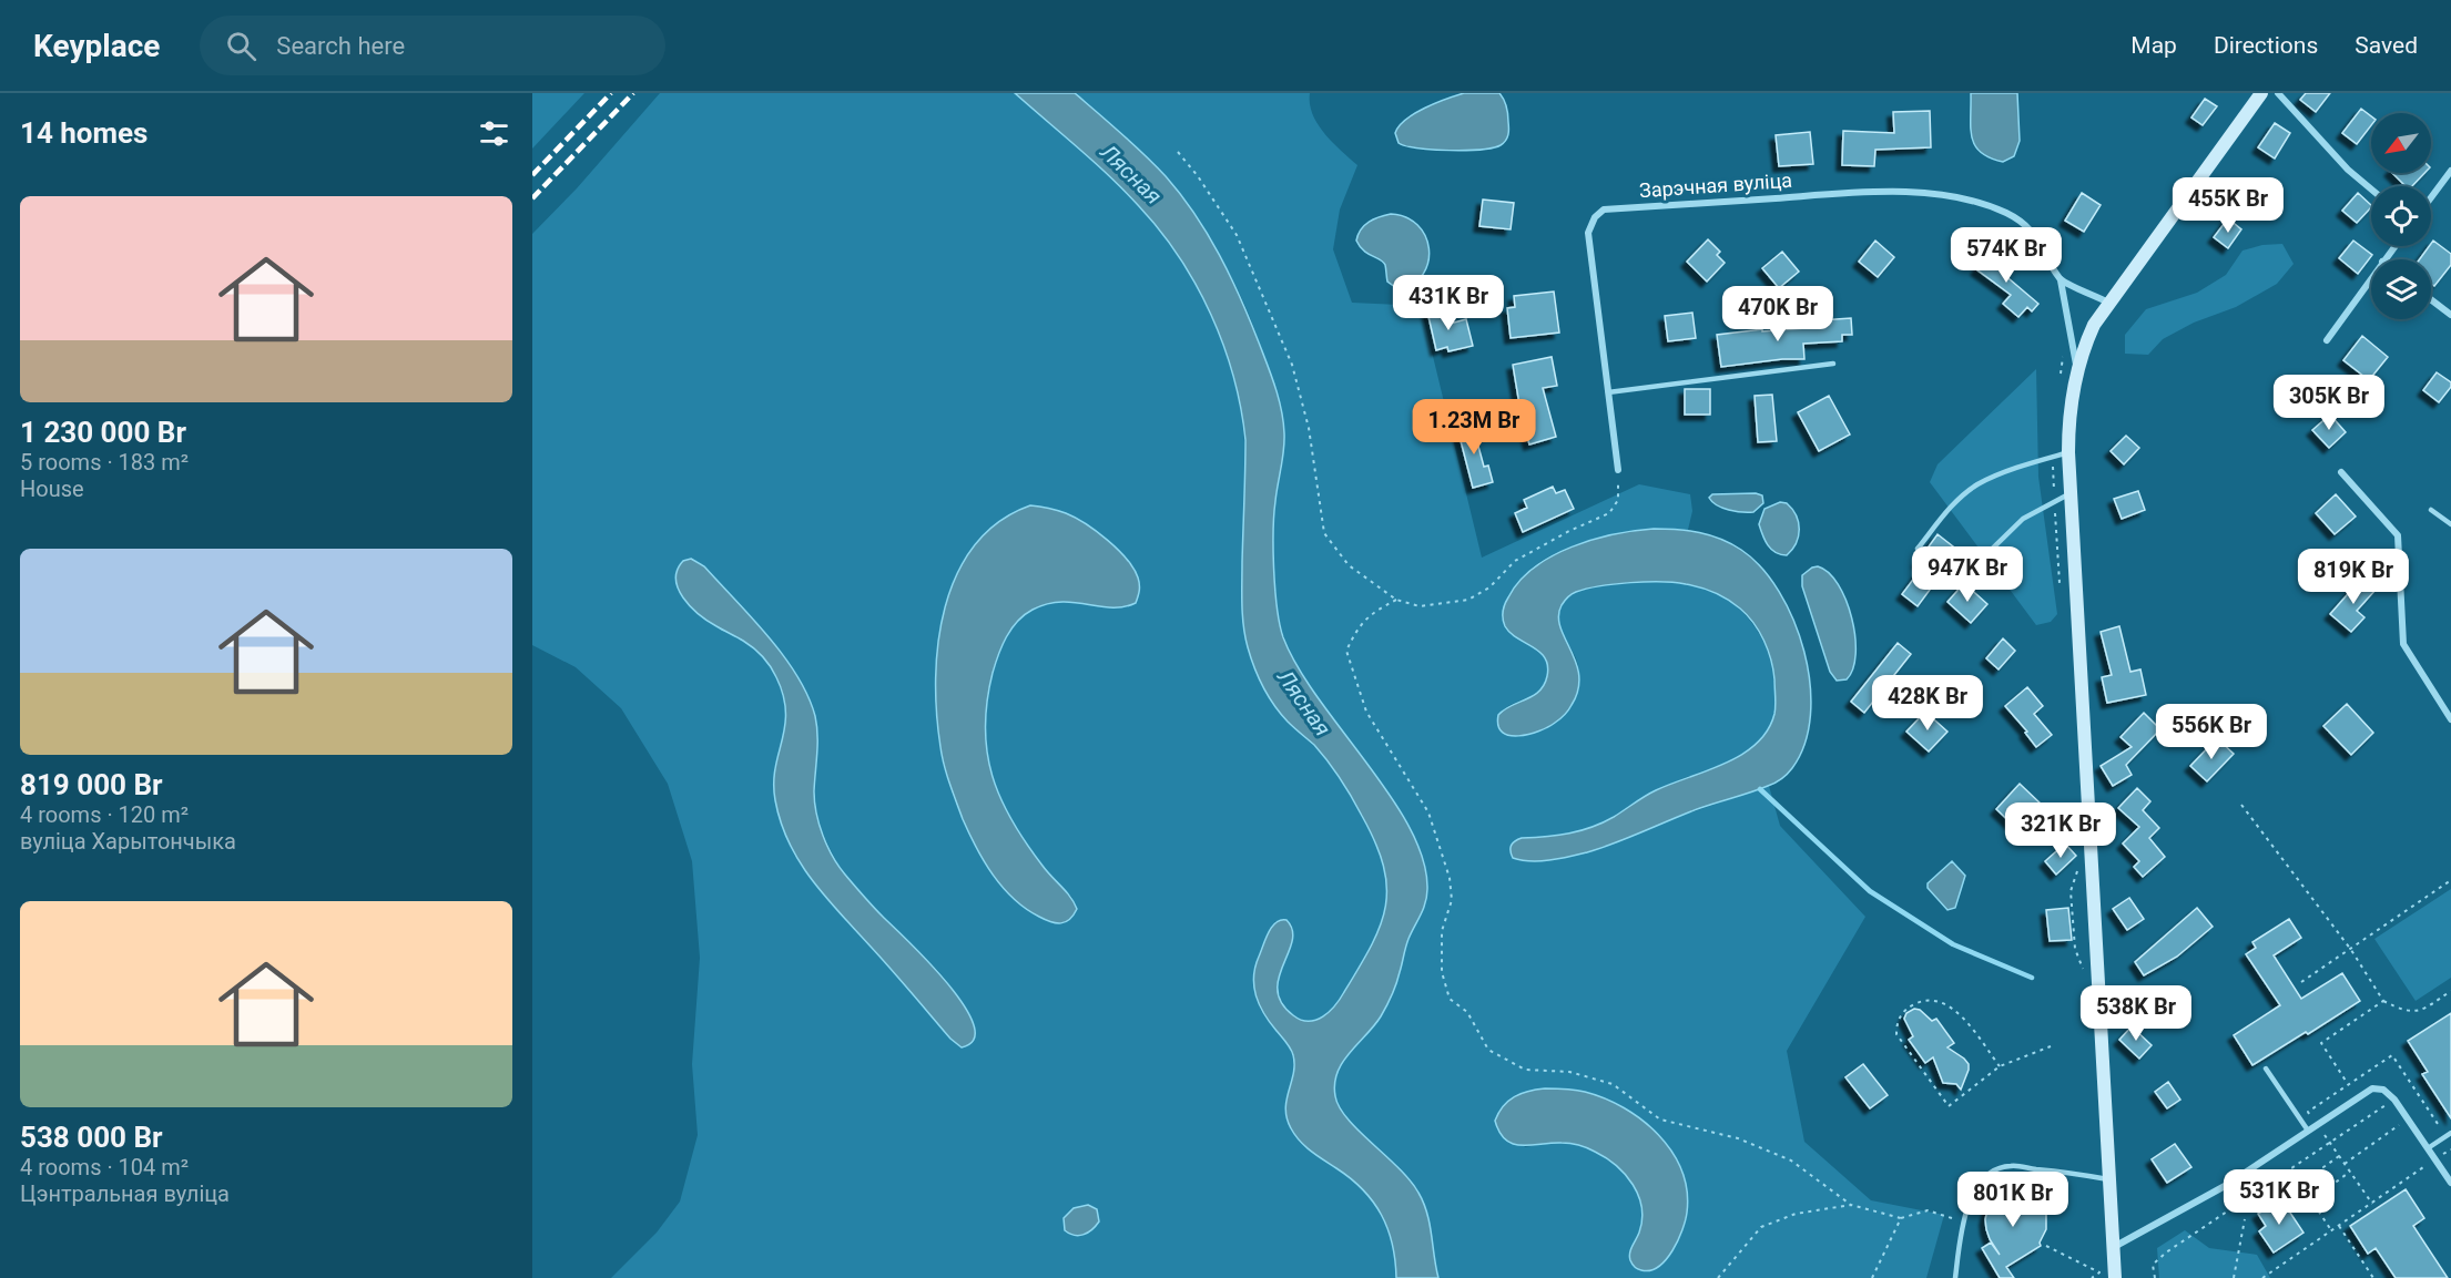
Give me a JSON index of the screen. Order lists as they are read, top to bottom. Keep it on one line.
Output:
{"streets":{"street":["Зарэчная вуліца"]},"water":["Лясная"],"north":"bottom left","page":{"header":"Keyplace","search":"Search here","nav":["Map","Directions","Saved"],"heading":"14 homes","list":[{"name":"1 230 000 Br","note":"5 rooms · 183 m² · House"},{"name":"819 000 Br","note":"4 rooms · 120 m² · вуліца Харытончыка"},{"name":"538 000 Br","note":"4 rooms · 104 m² · Цэнтральная вуліца"}],"price":["455K Br","574K Br","431K Br","470K Br","305K Br","1.23M Br","947K Br","819K Br","428K Br","556K Br","321K Br","538K Br","531K Br","801K Br"]}}
